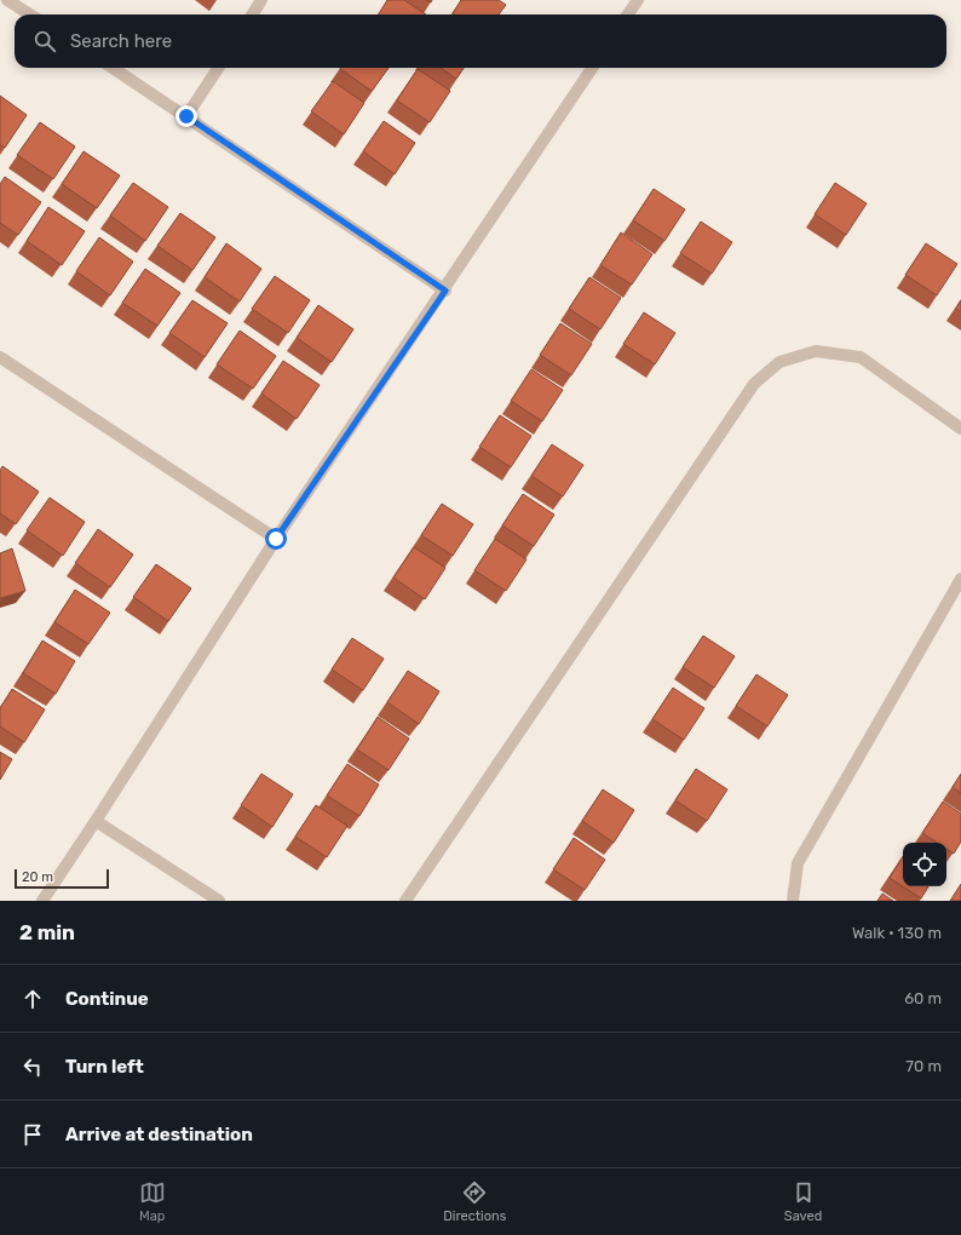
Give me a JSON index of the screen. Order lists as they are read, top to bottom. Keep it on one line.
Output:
{"scale_bar":"20 m","page":{"search":"Search here","scale":"20 m","heading":["2 min","Walk · 130 m"],"list":[["Continue","60 m"],["Turn left","70 m"],"Arrive at destination"],"nav":["Map","Directions","Saved"]}}
